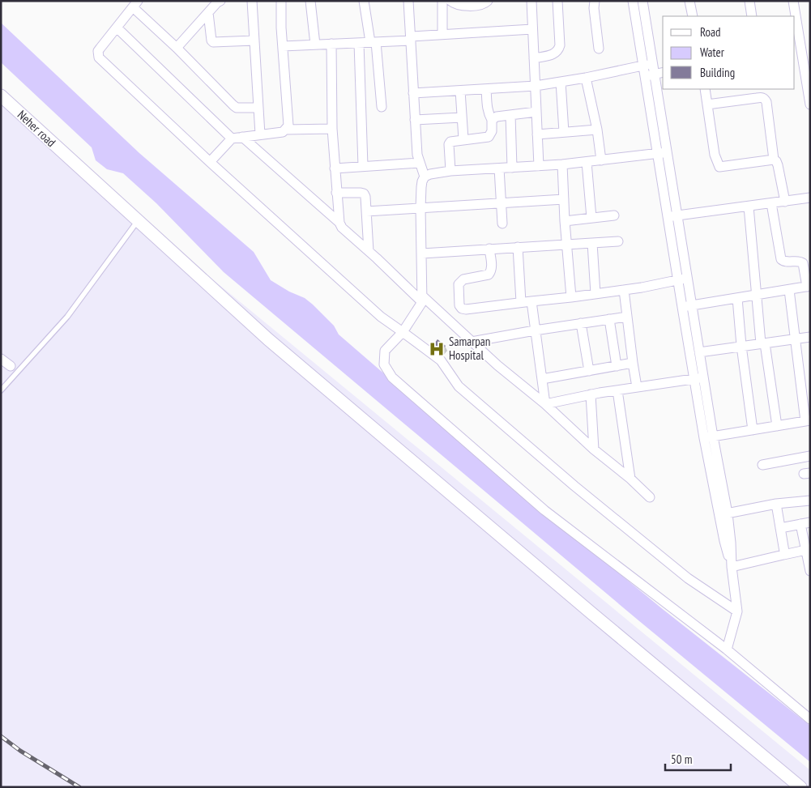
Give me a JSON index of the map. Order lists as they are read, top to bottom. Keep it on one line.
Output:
{"streets":{"street":["Neher road"]},"places":{"hospital":["Samarpan Hospital"]},"legend":["Road","Water","Building"],"scale_bar":"50 m"}
